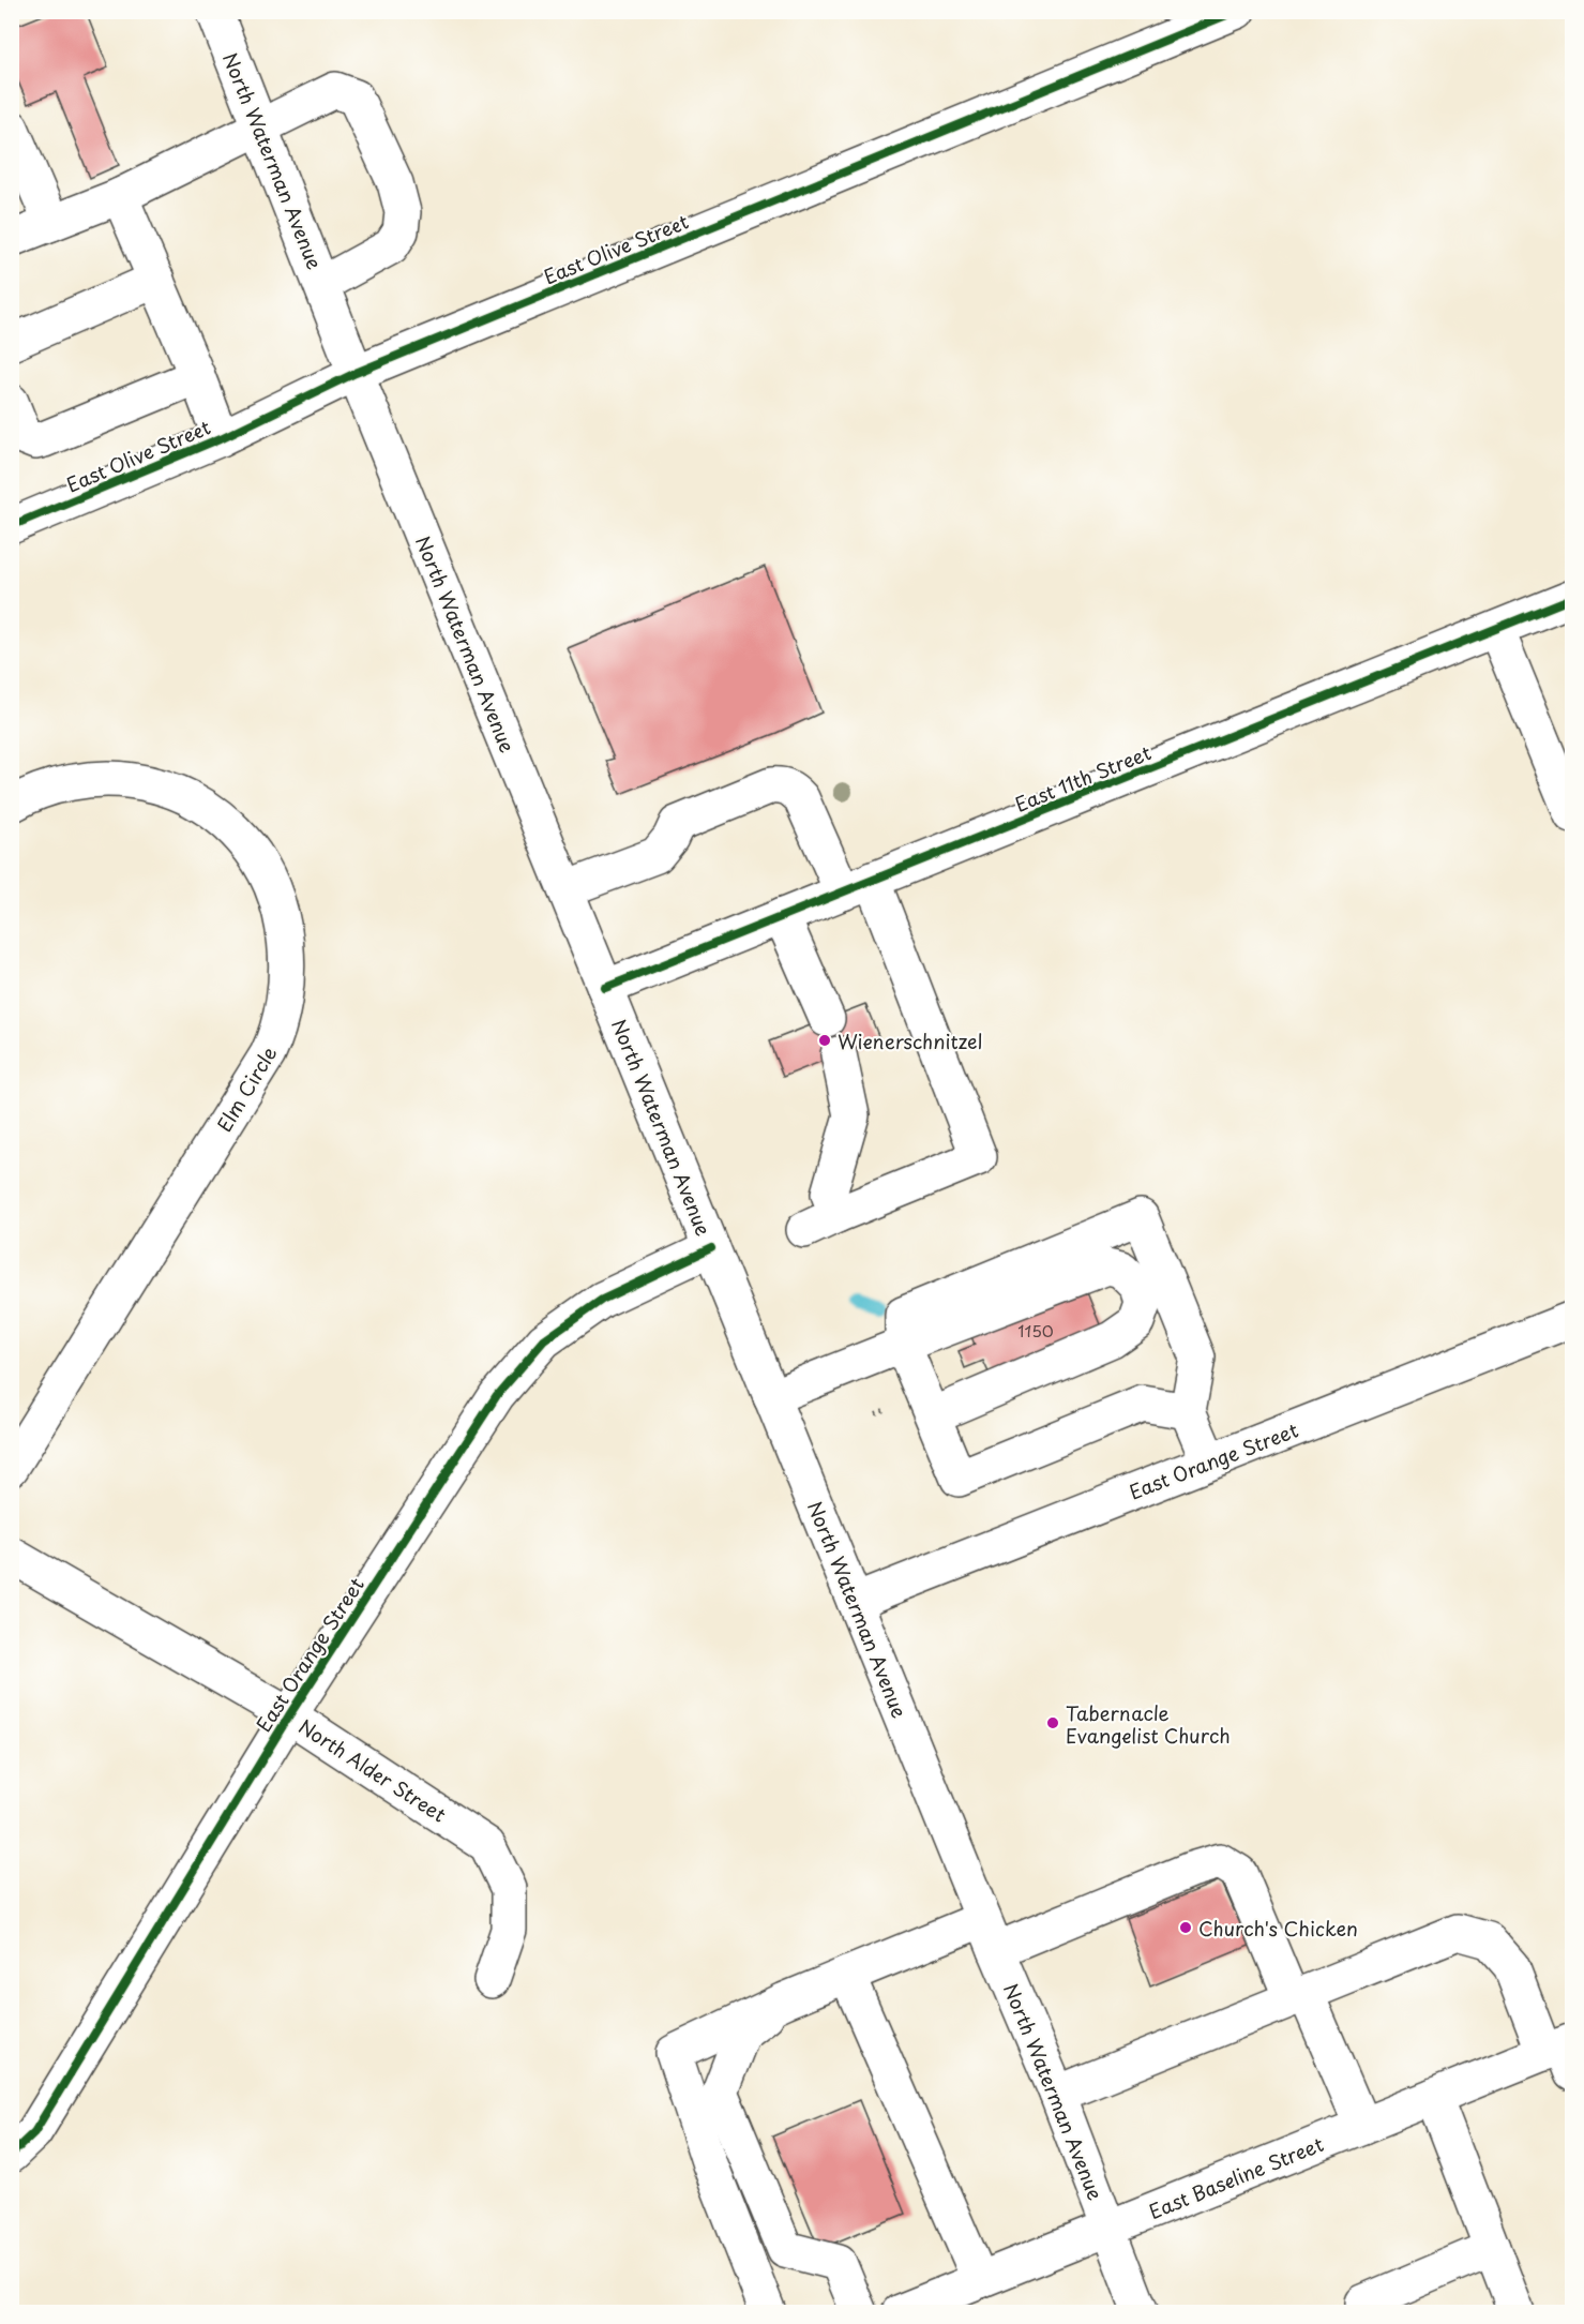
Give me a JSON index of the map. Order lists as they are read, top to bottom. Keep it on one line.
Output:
{"streets":{"street":["North Waterman Avenue","East Olive Street","East 11th Street","Elm Circle","East Orange Street","North Alder Street","East Baseline Street"]},"crossings":[["North Waterman Avenue","East Olive Street"],["North Waterman Avenue","East 11th Street"],["North Waterman Avenue","East Orange Street"],["North Waterman Avenue","East Baseline Street"],["East Orange Street","North Alder Street"]],"places":["Wienerschnitzel","Tabernacle Evangelist Church","Church's Chicken"],"house_numbers":["1150"]}
